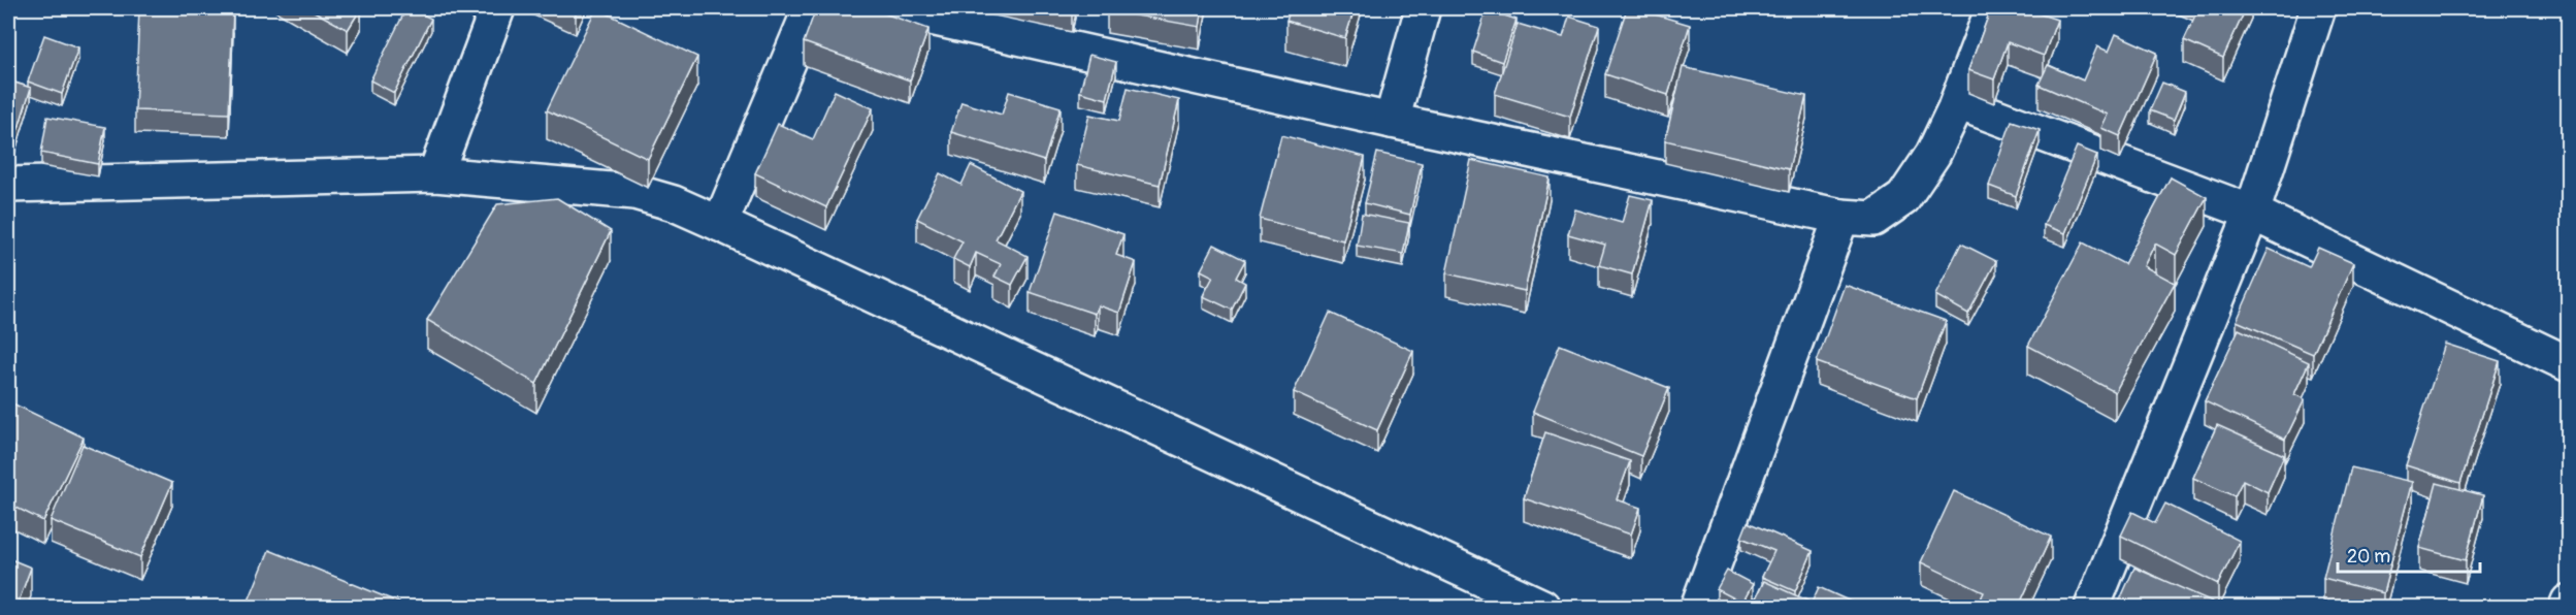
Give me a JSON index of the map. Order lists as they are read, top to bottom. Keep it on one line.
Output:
{"scale_bar":"20 m"}
